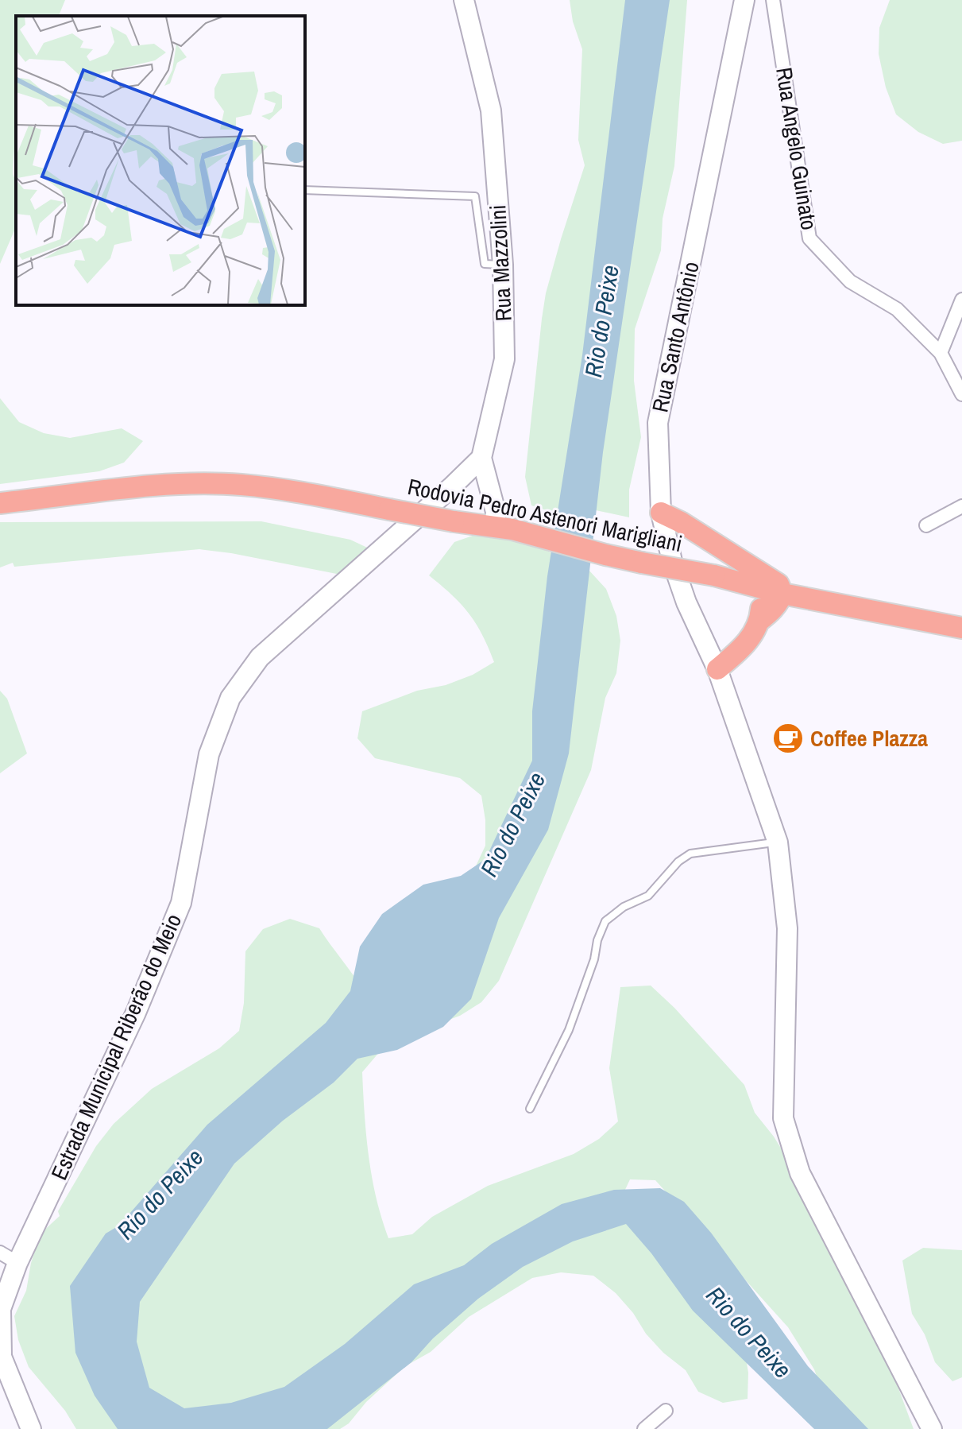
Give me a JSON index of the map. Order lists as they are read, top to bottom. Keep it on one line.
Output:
{"streets":{"main road":["Rodovia Pedro Astenori Marigliani"],"street":["Rua Angelo Guinato","Rua Mazzolini","Rua Santo Antônio","Estrada Municipal Riberão do Meio"]},"crossings":[["Rua Mazzolini","Rodovia Pedro Astenori Marigliani"],["Rua Mazzolini","Estrada Municipal Riberão do Meio"]],"water":["Rio do Peixe"],"places":{"cafe":["Coffee Plazza"]}}
